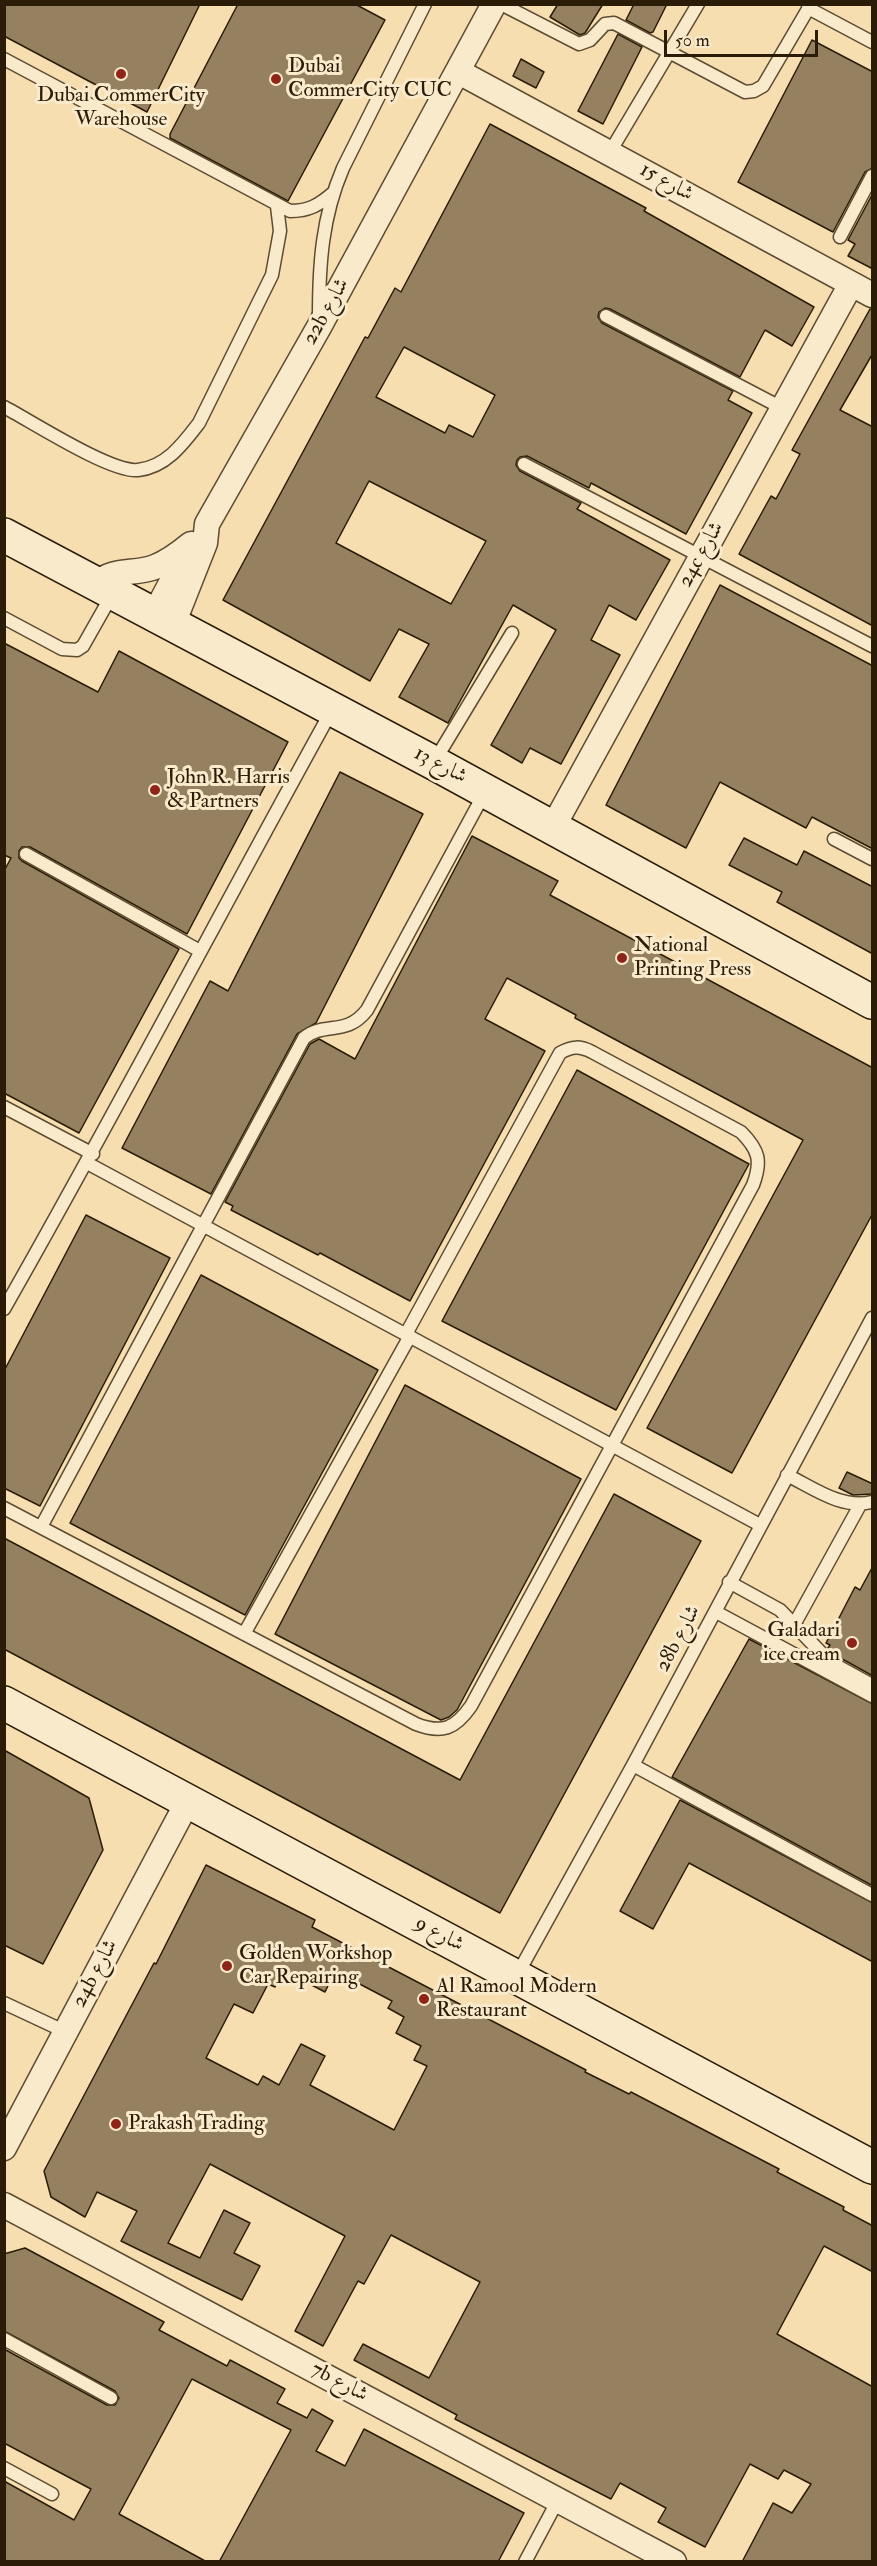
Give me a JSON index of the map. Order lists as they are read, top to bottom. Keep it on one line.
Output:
{"streets":{"street":["شارع 15","22b شارع","24c شارع","شارع 13","شارع 9","24b شارع","7b شارع"],"lane":["28b شارع"]},"crossings":[["شارع 15","22b شارع"],["شارع 15","24c شارع"],["22b شارع","شارع 13"],["24c شارع","شارع 13"],["28b شارع","شارع 9"],["شارع 9","24b شارع"]],"places":["Dubai CommerCity Warehouse","Dubai CommerCity CUC","John R. Harris & Partners","National Printing Press","Galadari ice cream","Golden Workshop Car Repairing","Al Ramool Modern Restaurant","Prakash Trading"],"scale_bar":"50 m"}
